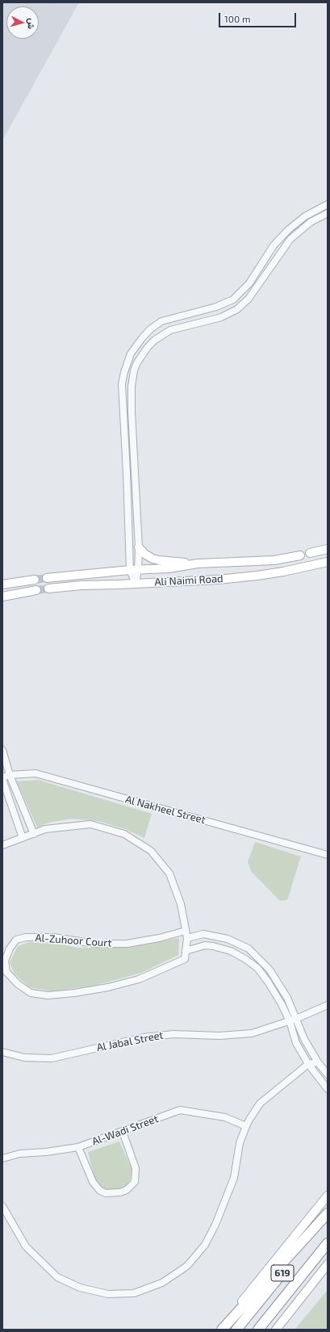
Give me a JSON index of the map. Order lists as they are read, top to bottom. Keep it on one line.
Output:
{"streets":{"highway":["619"],"main road":["Ali Naimi Road"],"street":["Al Nakheel Street","Al-Zuhoor Court","Al Jabal Street","Al-Wadi Street"]},"scale_bar":"100 m","north":"right"}
